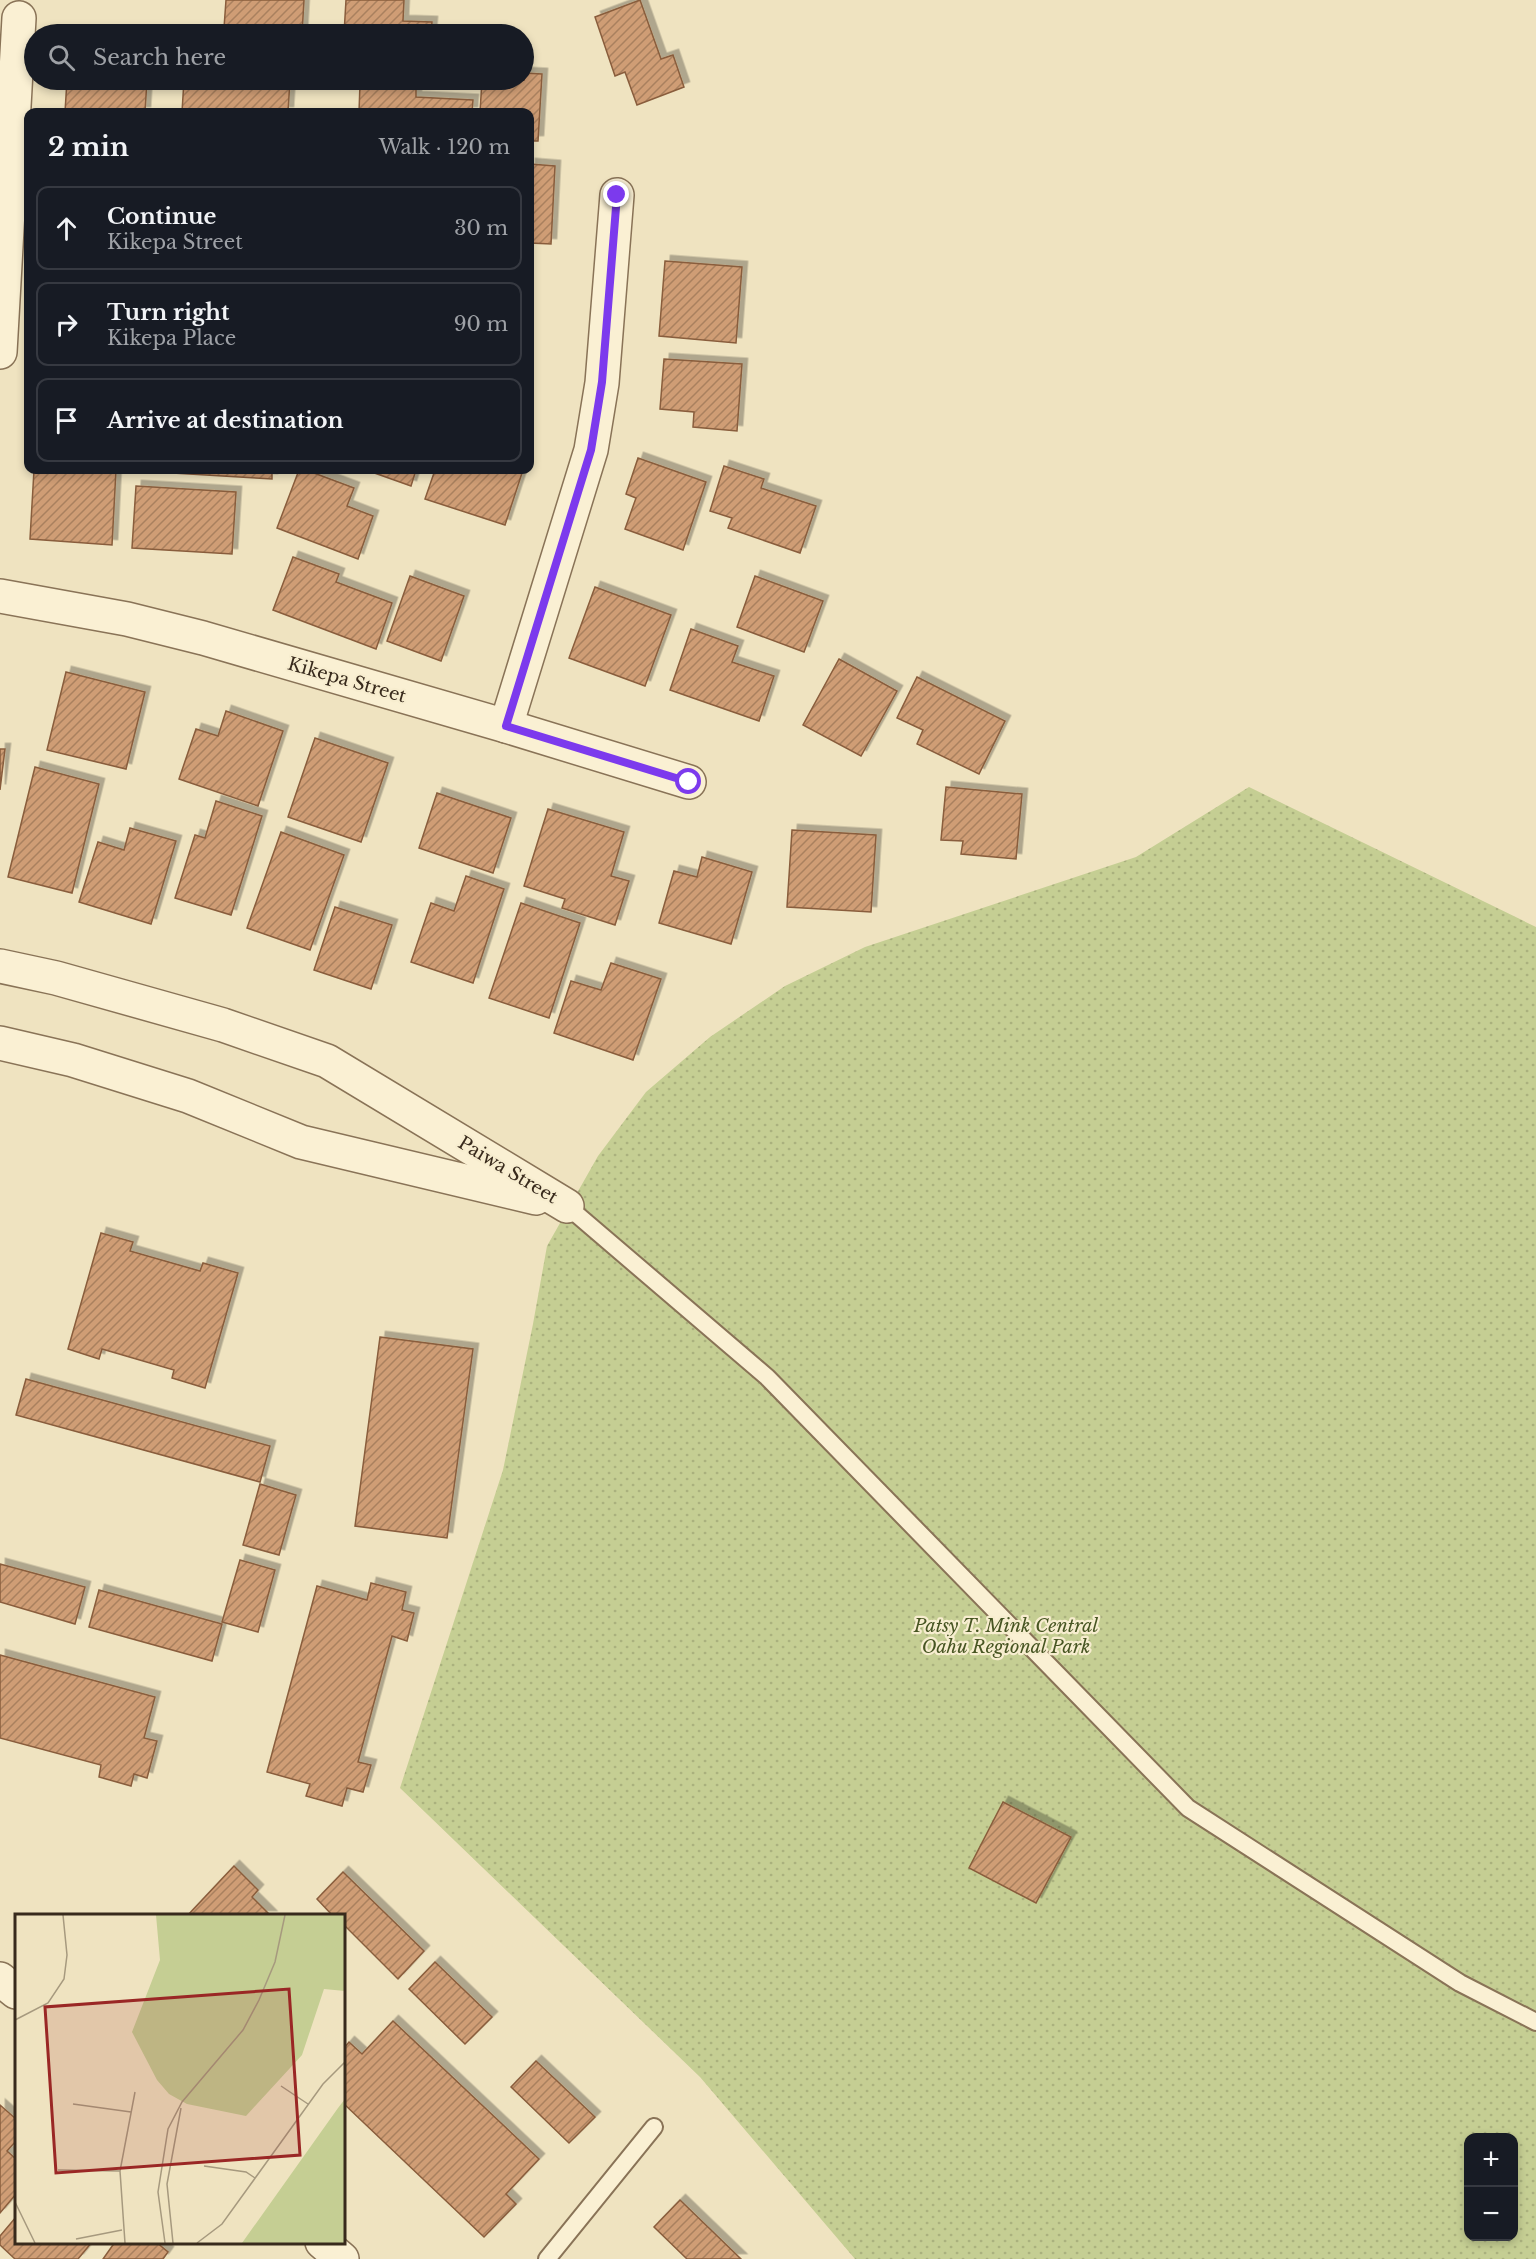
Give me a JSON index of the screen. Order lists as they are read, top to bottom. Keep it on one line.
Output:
{"streets":{"street":["Kikepa Street","Paiwa Street"]},"parks":["Patsy T. Mink Central Oahu Regional Park"],"page":{"search":"Search here","heading":["2 min","Walk · 120 m"],"list":[["Continue","Kikepa Street","30 m"],["Turn right","Kikepa Place","90 m"],"Arrive at destination"],"map_buttons":["+","−"]}}
